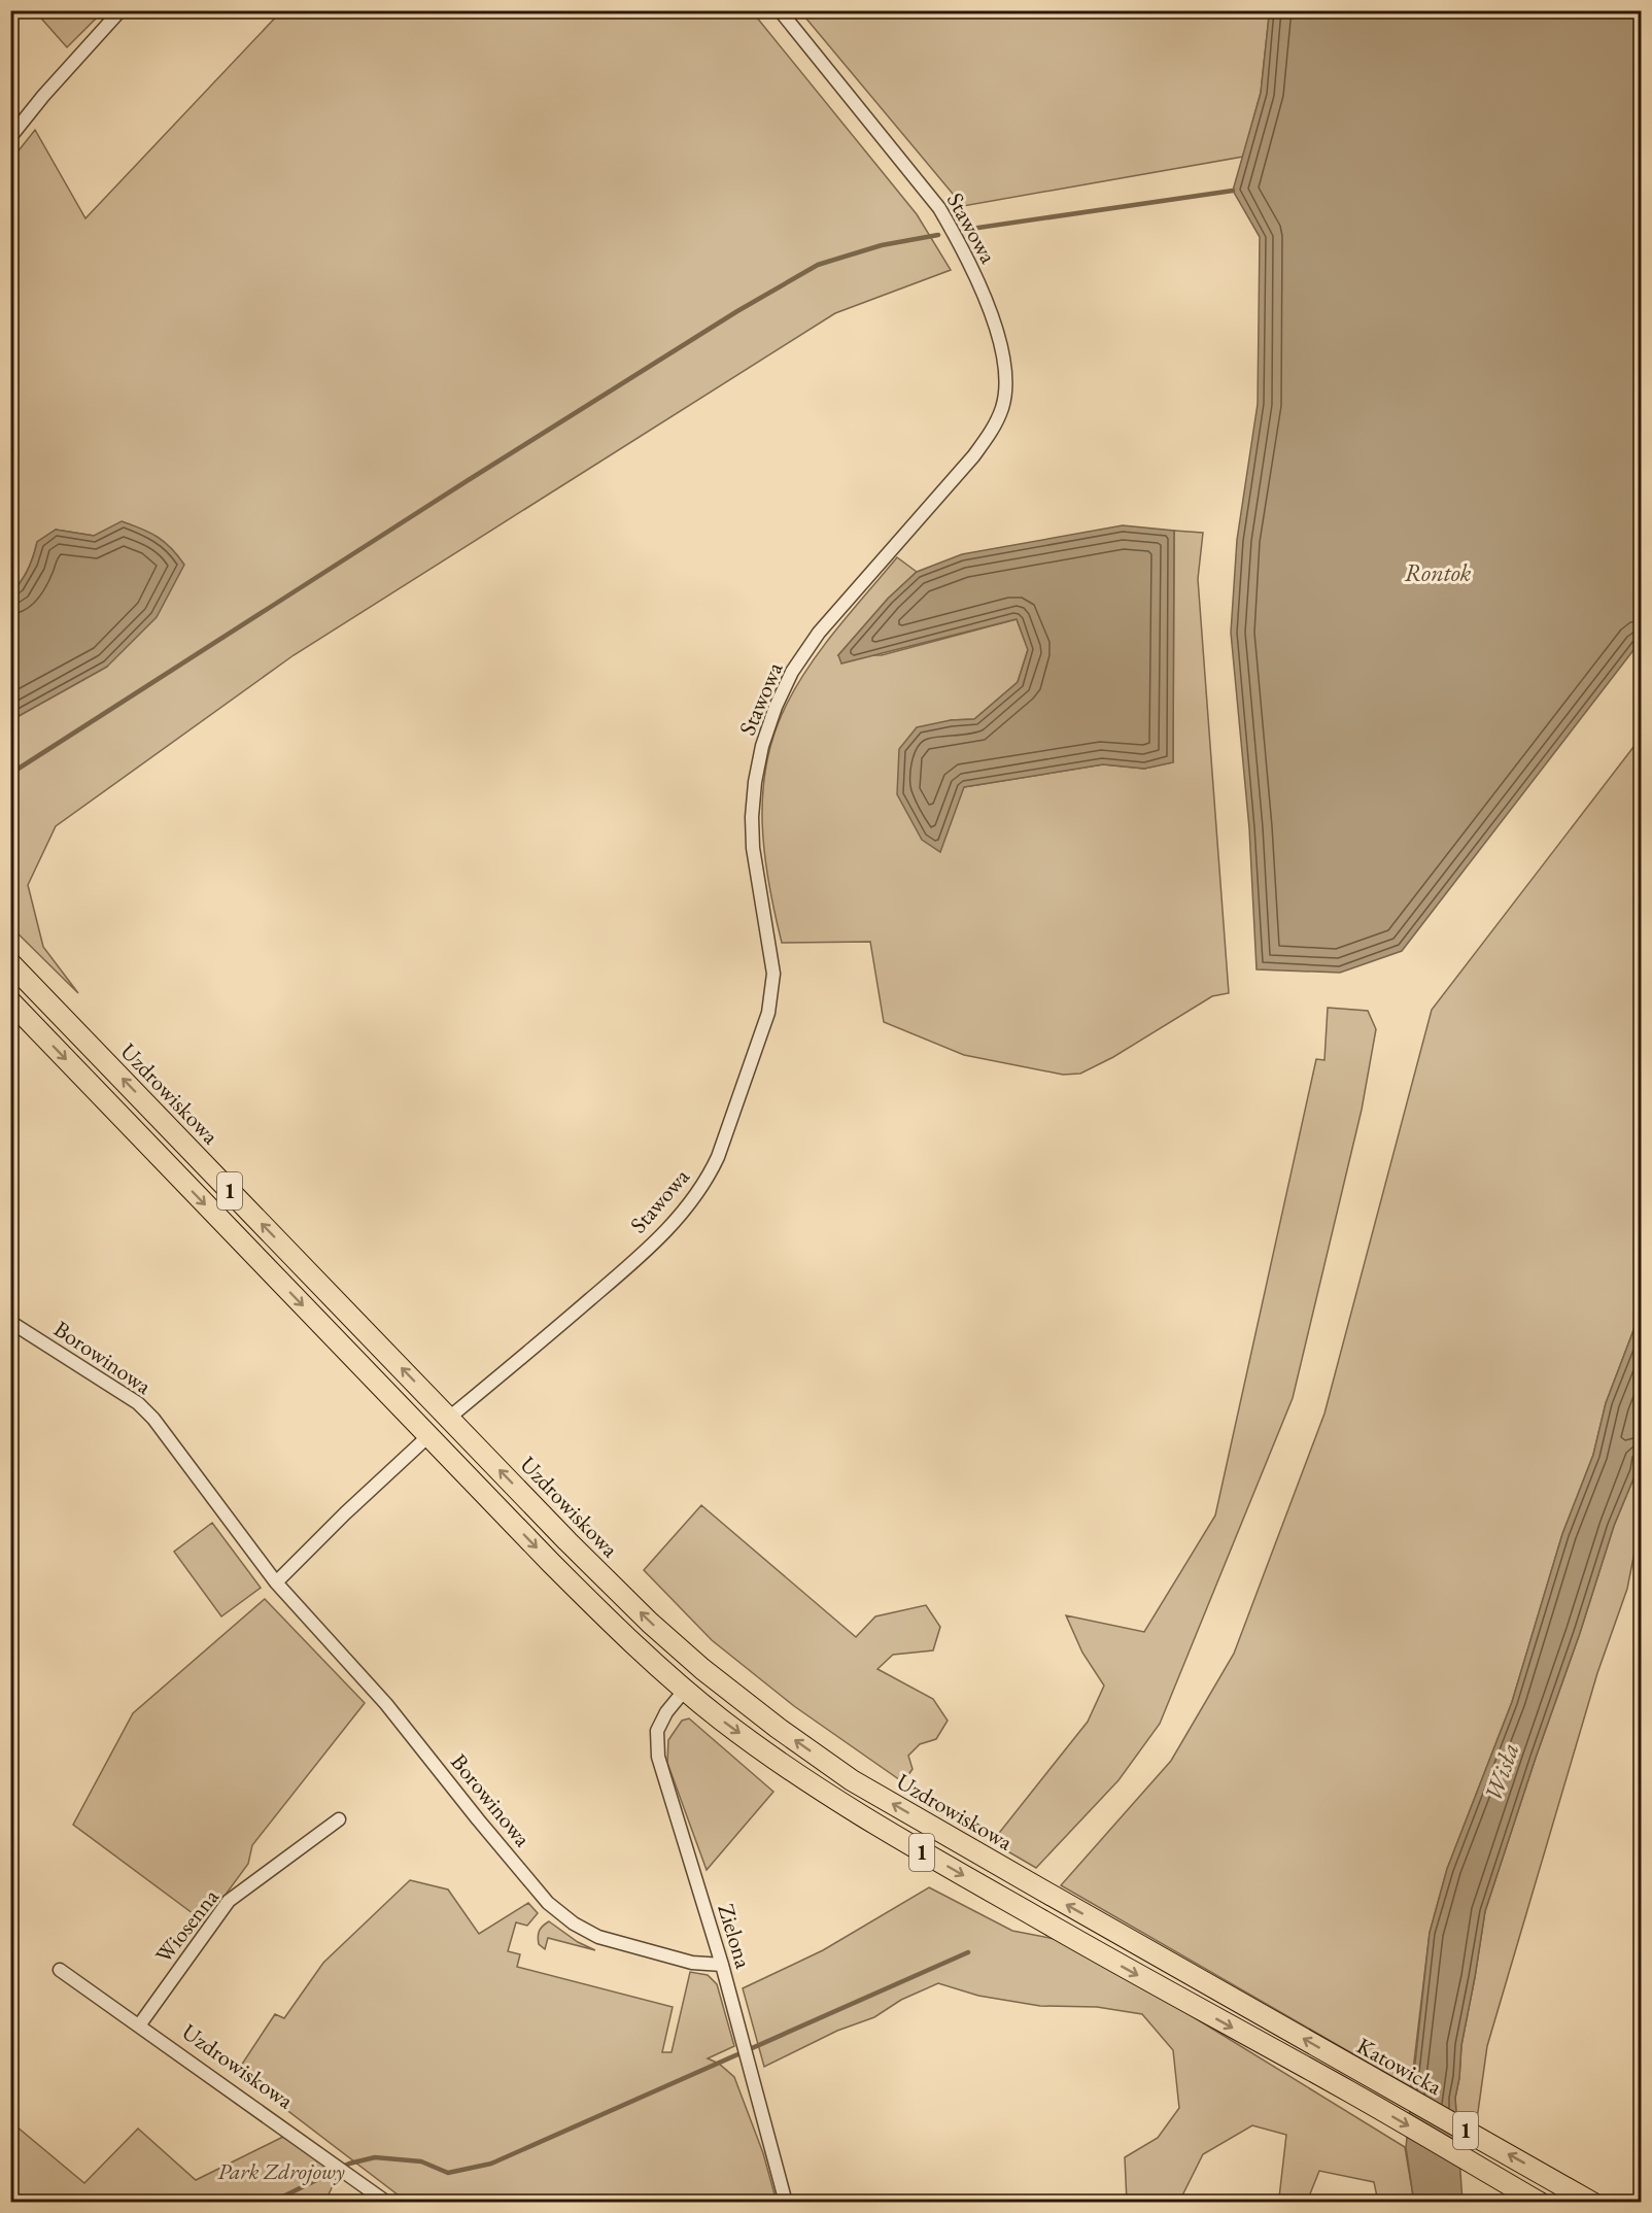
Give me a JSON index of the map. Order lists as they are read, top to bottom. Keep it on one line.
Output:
{"streets":{"main road":["Uzdrowiskowa","1","Katowicka"],"street":["Stawowa","Borowinowa","Wiosenna","Zielona"]},"crossings":[["Stawowa","Uzdrowiskowa"],["Uzdrowiskowa","Wiosenna"],["Uzdrowiskowa","Katowicka"],["1","Zielona"],["1","Katowicka"],["Borowinowa","Zielona"],["Zielona","Katowicka"]],"water":["Rontok","Wisła"],"parks":["Park Zdrojowy"]}
